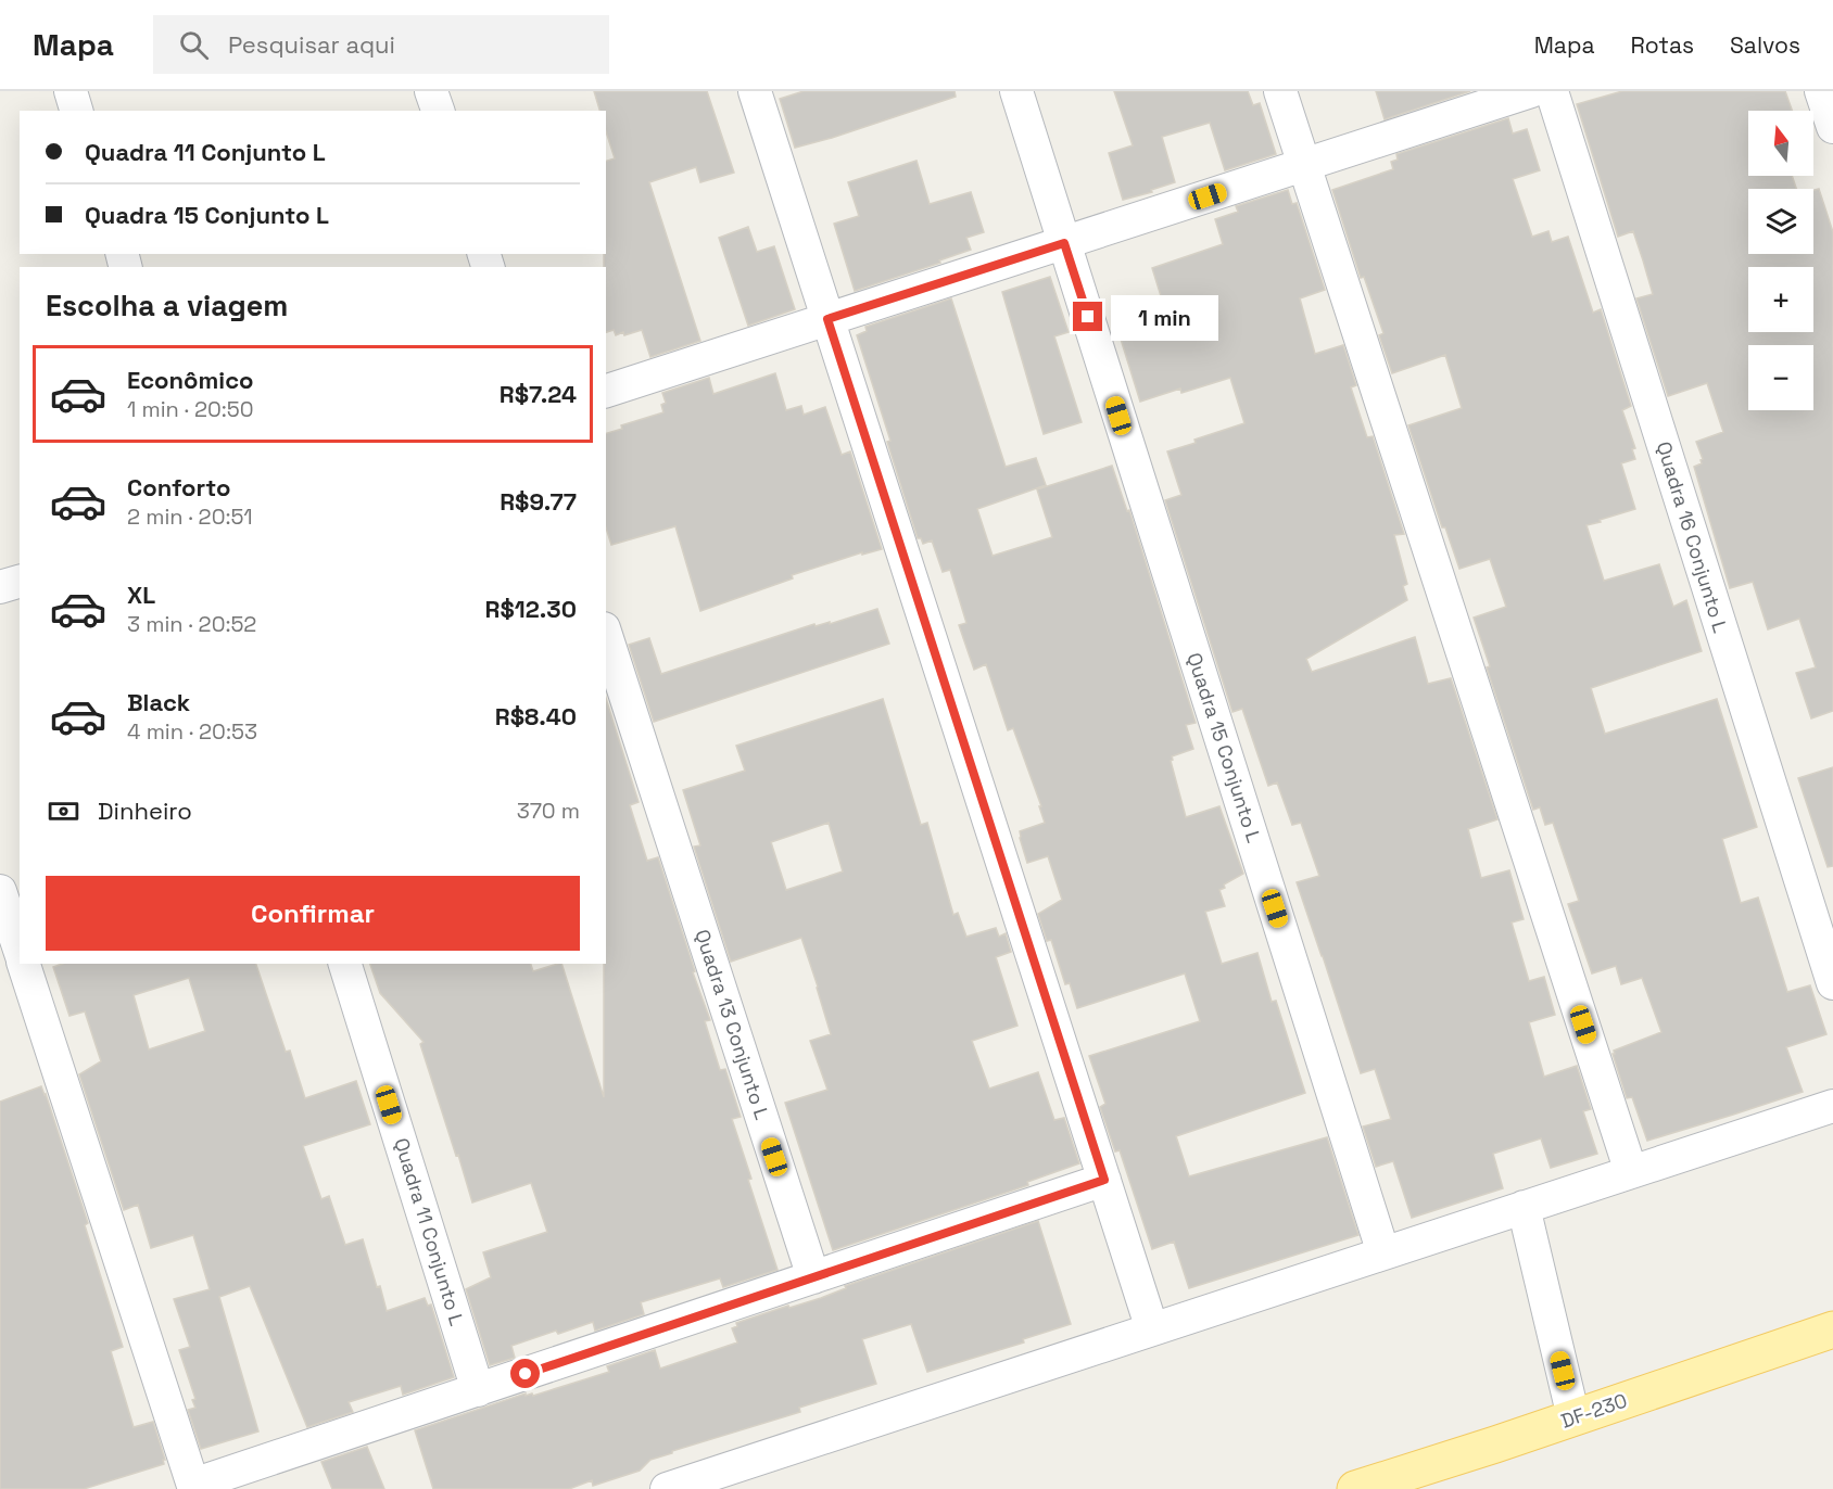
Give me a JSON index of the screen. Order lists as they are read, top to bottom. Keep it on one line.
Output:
{"streets":{"main road":["DF-230"],"street":["Quadra 16 Conjunto L","Quadra 15 Conjunto L","Quadra 13 Conjunto L","Quadra 11 Conjunto L"]},"north":"top","page":{"header":"Mapa","search":"Pesquisar aqui","nav":["Mapa","Rotas","Salvos"],"map_buttons":["+","−"],"banner":["Quadra 11 Conjunto L","Quadra 15 Conjunto L"],"heading":"Escolha a viagem","bubble":"1 min","list":[{"name":"Econômico","note":"1 min · 20:50","value":"R$7.24"},{"name":"Conforto","note":"2 min · 20:51","value":"R$9.77"},{"name":"XL","note":"3 min · 20:52","value":"R$12.30"},{"name":"Black","note":"4 min · 20:53","value":"R$8.40"}],"pay":["Dinheiro","370 m"],"buttons":"Confirmar"}}
